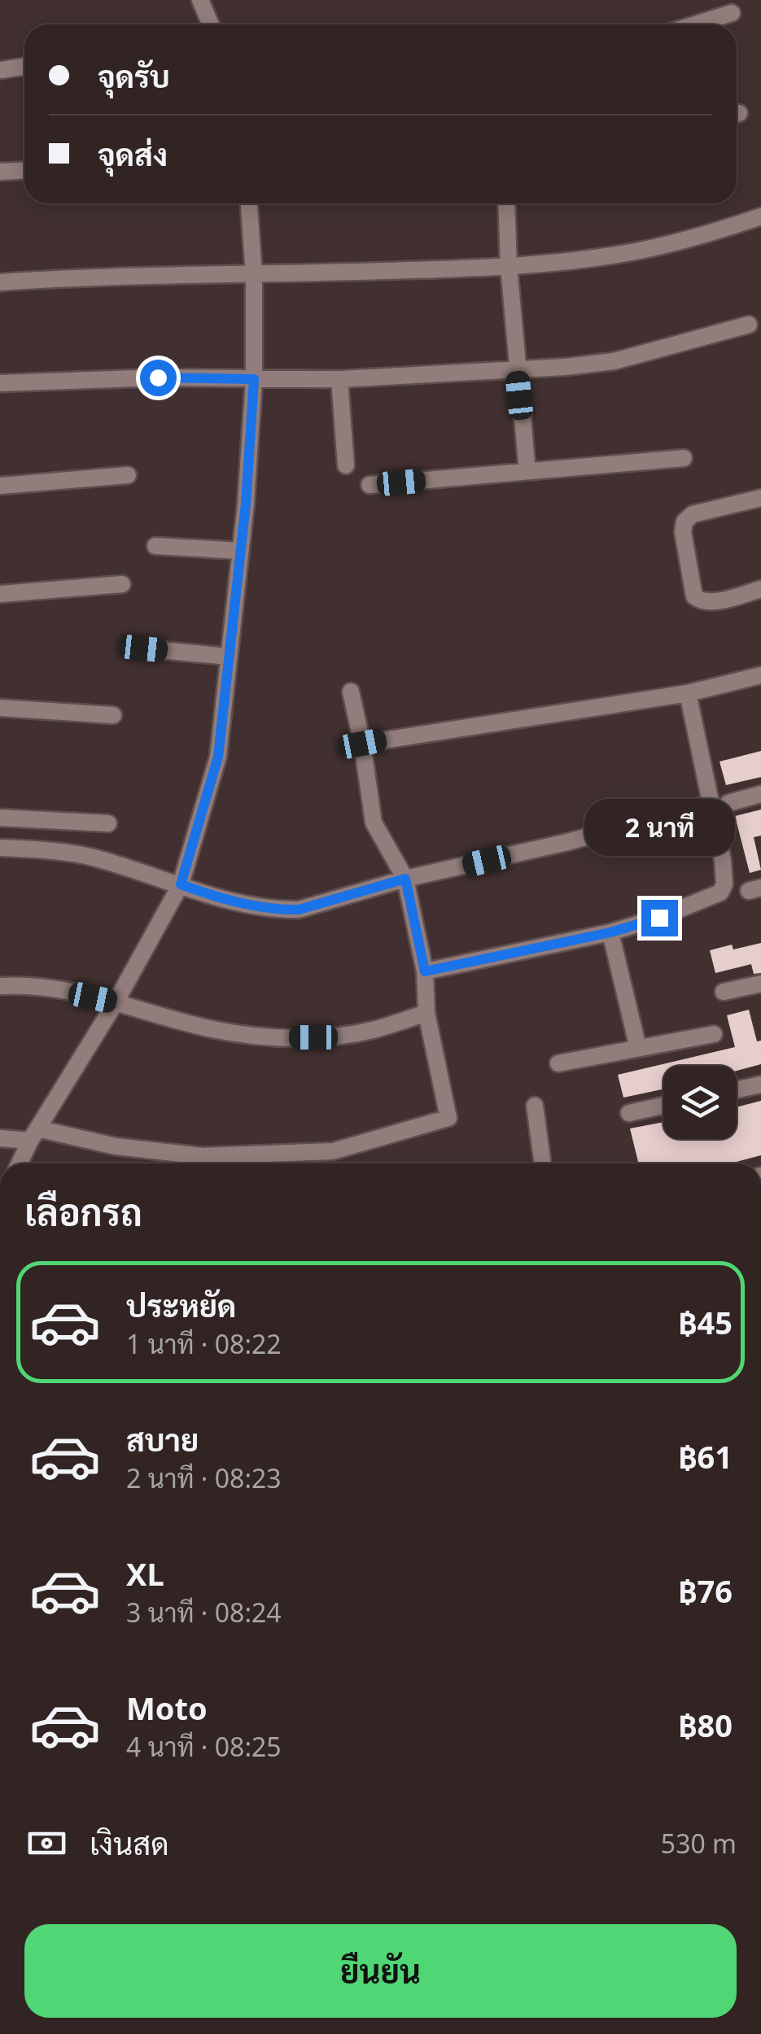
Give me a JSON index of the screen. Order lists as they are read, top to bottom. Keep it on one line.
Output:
{"page":{"banner":["จุดรับ","จุดส่ง"],"bubble":"2 นาที","heading":"เลือกรถ","list":[{"name":"ประหยัด","note":"1 นาที · 08:22","value":"฿45"},{"name":"สบาย","note":"2 นาที · 08:23","value":"฿61"},{"name":"XL","note":"3 นาที · 08:24","value":"฿76"},{"name":"Moto","note":"4 นาที · 08:25","value":"฿80"}],"pay":["เงินสด","530 m"],"buttons":"ยืนยัน"}}
